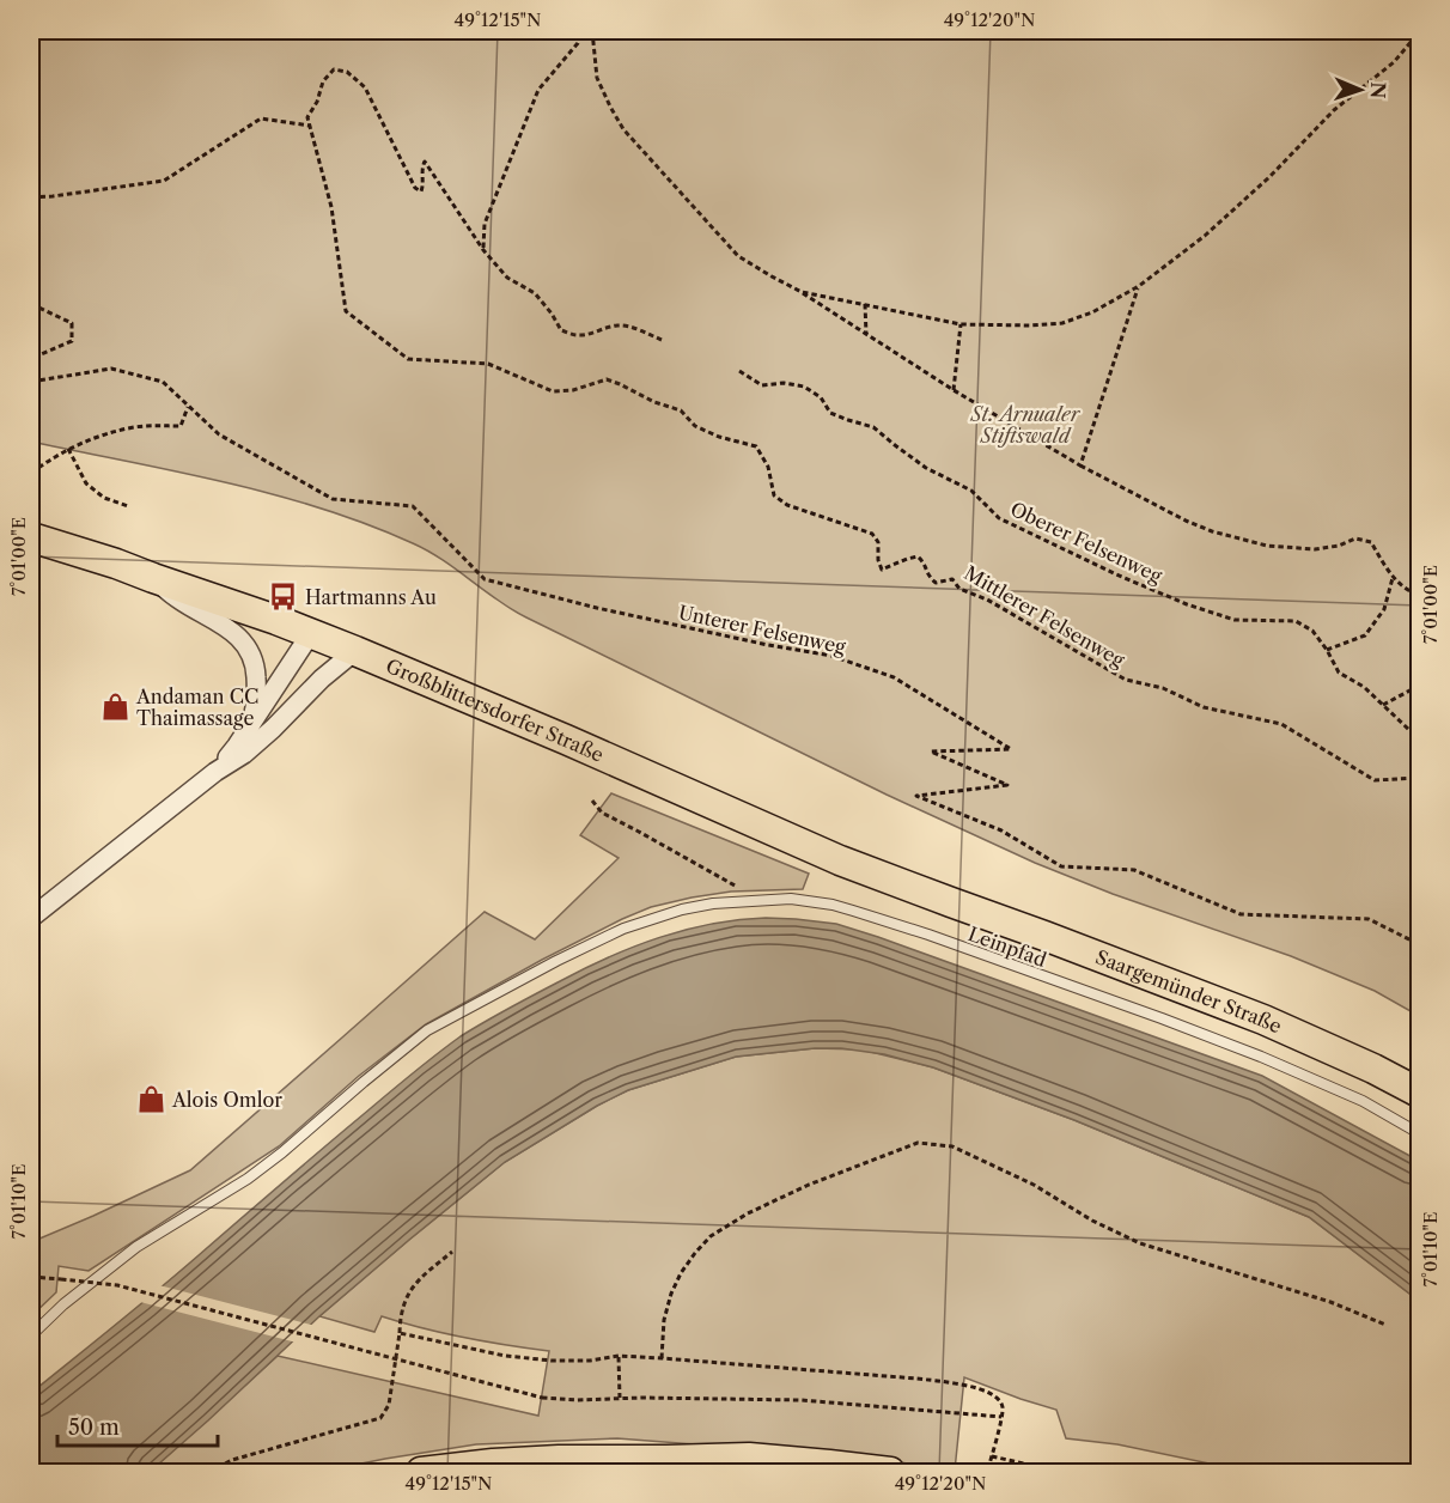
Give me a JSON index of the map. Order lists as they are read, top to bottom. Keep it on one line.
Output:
{"streets":{"main road":["Großblittersdorfer Straße","Saargemünder Straße"],"lane":["Leinpfad"],"path":["Oberer Felsenweg","Mittlerer Felsenweg","Unterer Felsenweg"]},"crossings":[["Großblittersdorfer Straße","Saargemünder Straße"]],"parks":["St. Arnualer Stiftswald"],"places":{"bus stop":["Hartmanns Au"],"shop":["Andaman CC Thaimassage","Alois Omlor"]},"scale_bar":"50 m","north":"right","coordinates":["49°12'15\"N","49°12'20\"N","7°01'00\"E","7°01'10\"E"]}
